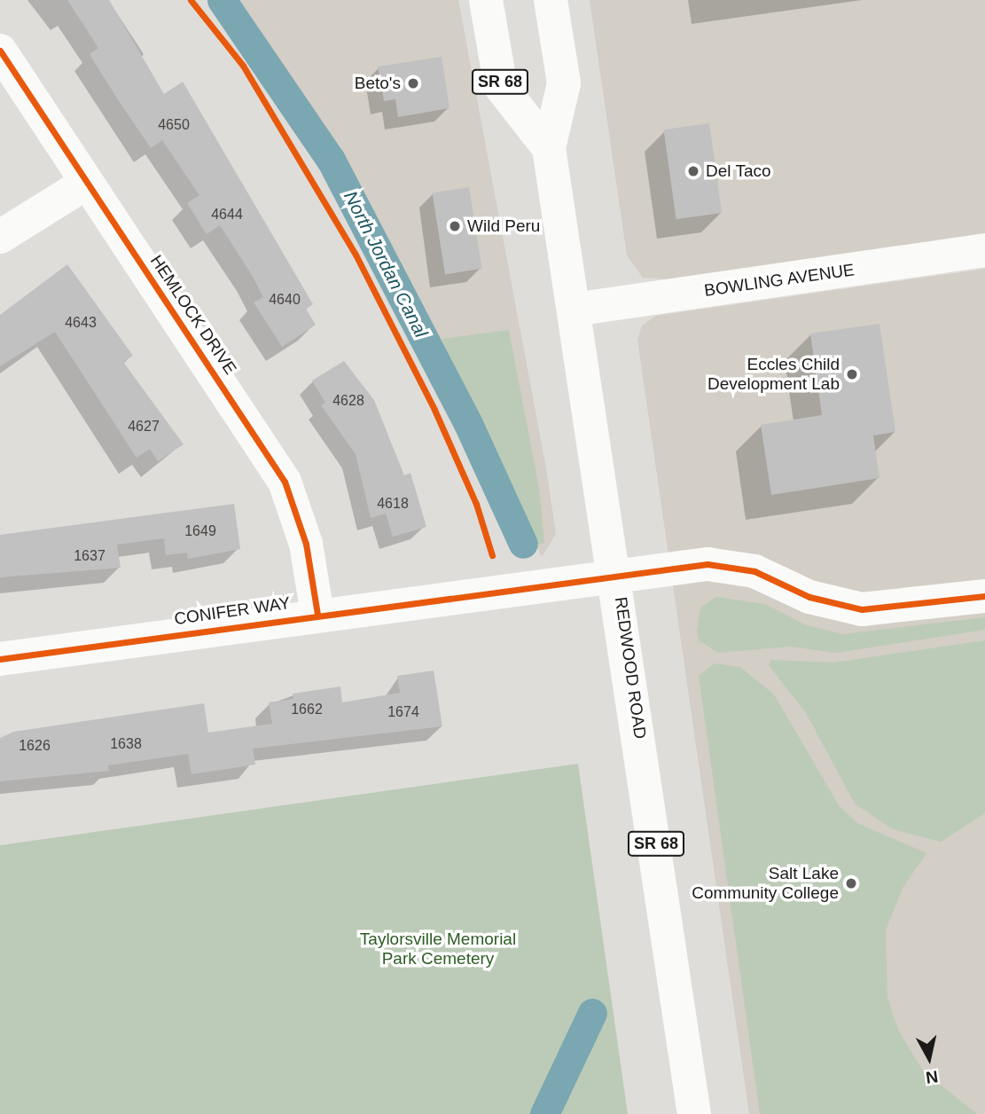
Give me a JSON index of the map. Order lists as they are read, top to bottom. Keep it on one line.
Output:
{"streets":{"street":["SR 68","BOWLING AVENUE","HEMLOCK DRIVE","CONIFER WAY","REDWOOD ROAD"]},"crossings":[["BOWLING AVENUE","REDWOOD ROAD"],["HEMLOCK DRIVE","CONIFER WAY"],["CONIFER WAY","REDWOOD ROAD"]],"water":["North Jordan Canal"],"parks":["Taylorsville Memorial Park Cemetery"],"places":["Beto's","Del Taco","Wild Peru","Eccles Child Development Lab","Salt Lake Community College"],"house_numbers":["4650","4644","4640","4643","4628","4627","4618","1649","1637","1662","1674","1638","1626"],"north":"bottom"}
